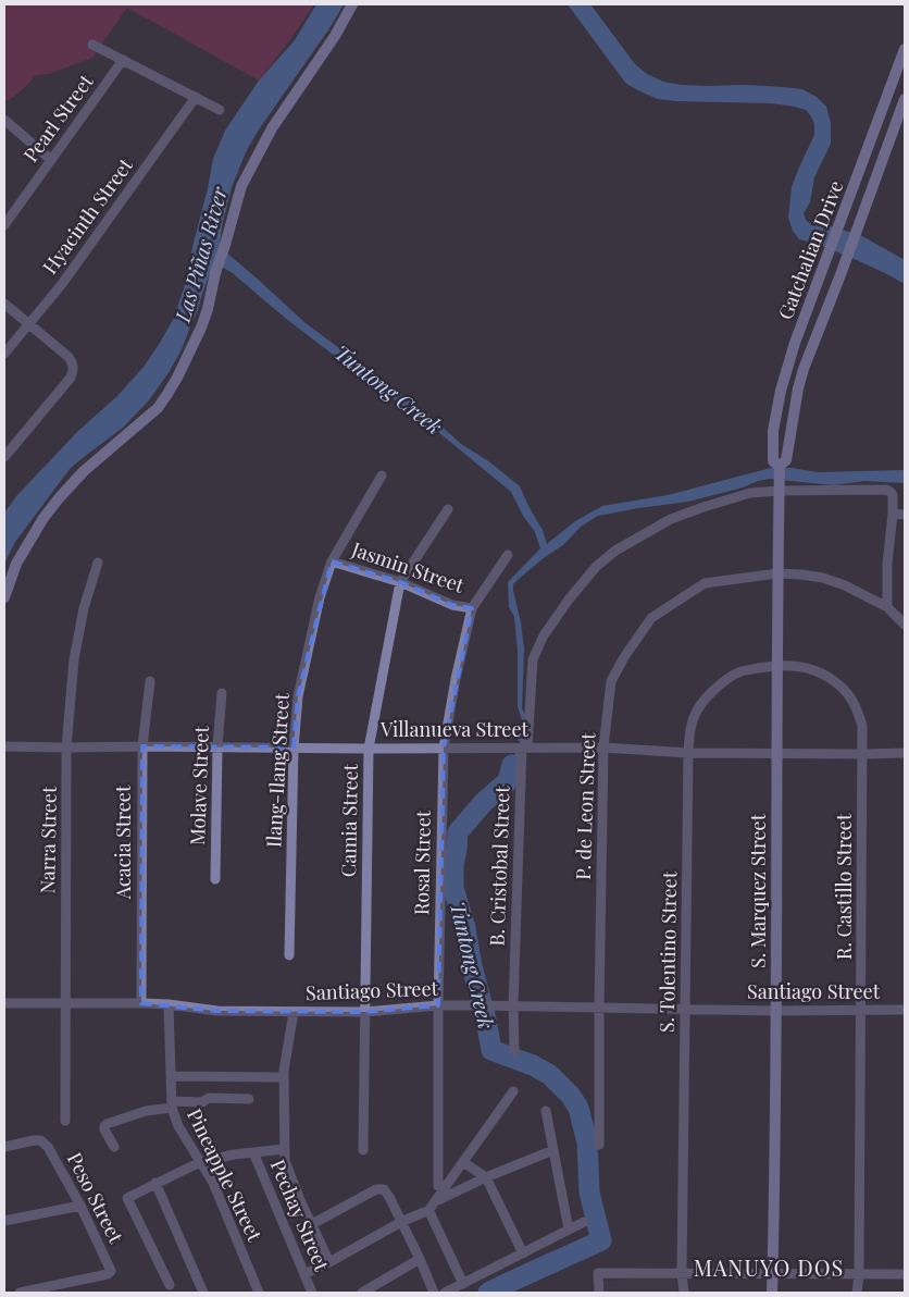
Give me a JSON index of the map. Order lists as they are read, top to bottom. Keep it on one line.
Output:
{"streets":{"street":["Pearl Street","Hyacinth Street","Gatchalian Drive","Jasmin Street","Villanueva Street","Ilang-Ilang Street","Molave Street","P. de Leon Street","Camia Street","Narra Street","Acacia Street","Rosal Street","B. Cristobal Street","R. Castillo Street","S. Marquez Street","S. Tolentino Street","Santiago Street","Pineapple Street","Peso Street","Pechay Street"]},"crossings":[["Gatchalian Drive","B. Cristobal Street"],["Gatchalian Drive","S. Marquez Street"],["Jasmin Street","Ilang-Ilang Street"],["Jasmin Street","Camia Street"],["Jasmin Street","Rosal Street"],["Villanueva Street","Ilang-Ilang Street"],["Villanueva Street","Molave Street"],["Villanueva Street","P. de Leon Street"],["Villanueva Street","Camia Street"],["Villanueva Street","Narra Street"],["Villanueva Street","Acacia Street"],["Villanueva Street","Rosal Street"],["Villanueva Street","B. Cristobal Street"],["Villanueva Street","R. Castillo Street"],["Villanueva Street","S. Marquez Street"],["Villanueva Street","S. Tolentino Street"],["P. de Leon Street","S. Marquez Street"],["P. de Leon Street","Santiago Street"],["Camia Street","Santiago Street"],["Narra Street","Santiago Street"],["Acacia Street","Santiago Street"],["Rosal Street","Santiago Street"],["B. Cristobal Street","S. Marquez Street"],["B. Cristobal Street","Santiago Street"],["R. Castillo Street","S. Marquez Street"],["R. Castillo Street","S. Tolentino Street"],["R. Castillo Street","Santiago Street"],["S. Marquez Street","S. Tolentino Street"],["S. Marquez Street","Santiago Street"],["S. Tolentino Street","Santiago Street"],["Santiago Street","Pineapple Street"]],"districts":["MANUYO DOS"],"water":["Las Piñas River","Tuntong Creek"]}
